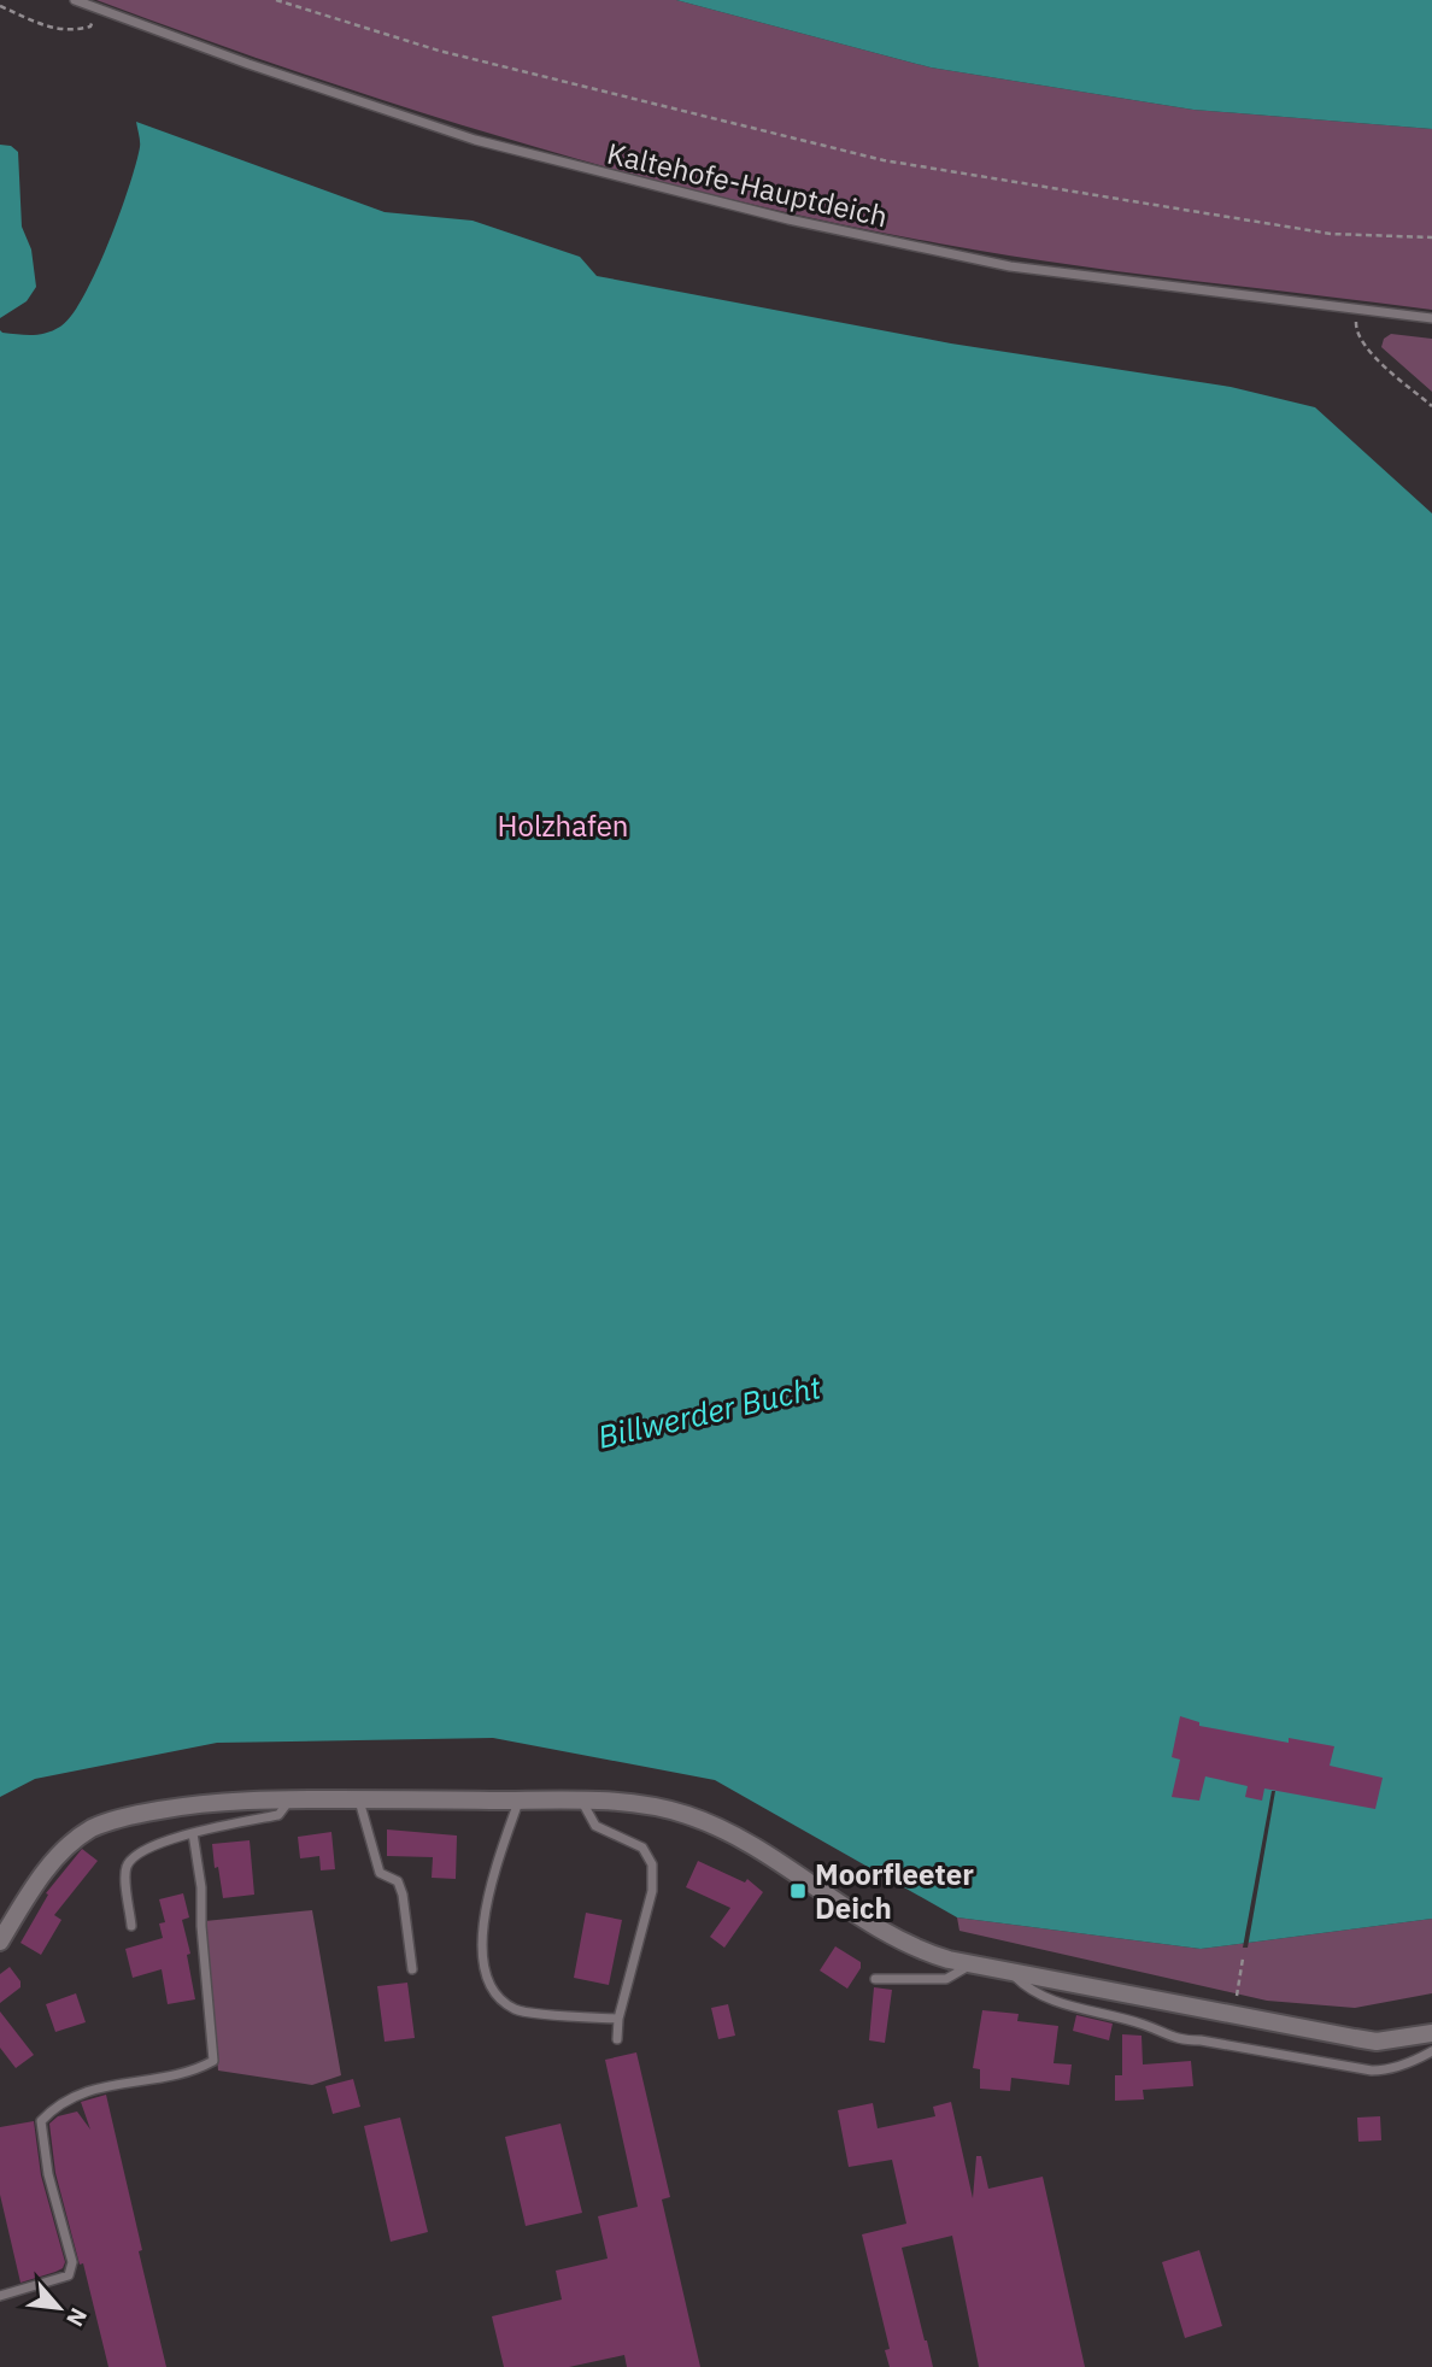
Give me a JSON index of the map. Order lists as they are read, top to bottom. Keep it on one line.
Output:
{"streets":{"lane":["Kaltehofe-Hauptdeich"]},"water":["Billwerder Bucht"],"parks":["Holzhafen"],"places":{"transit":["Moorfleeter Deich"]},"north":"bottom right"}
